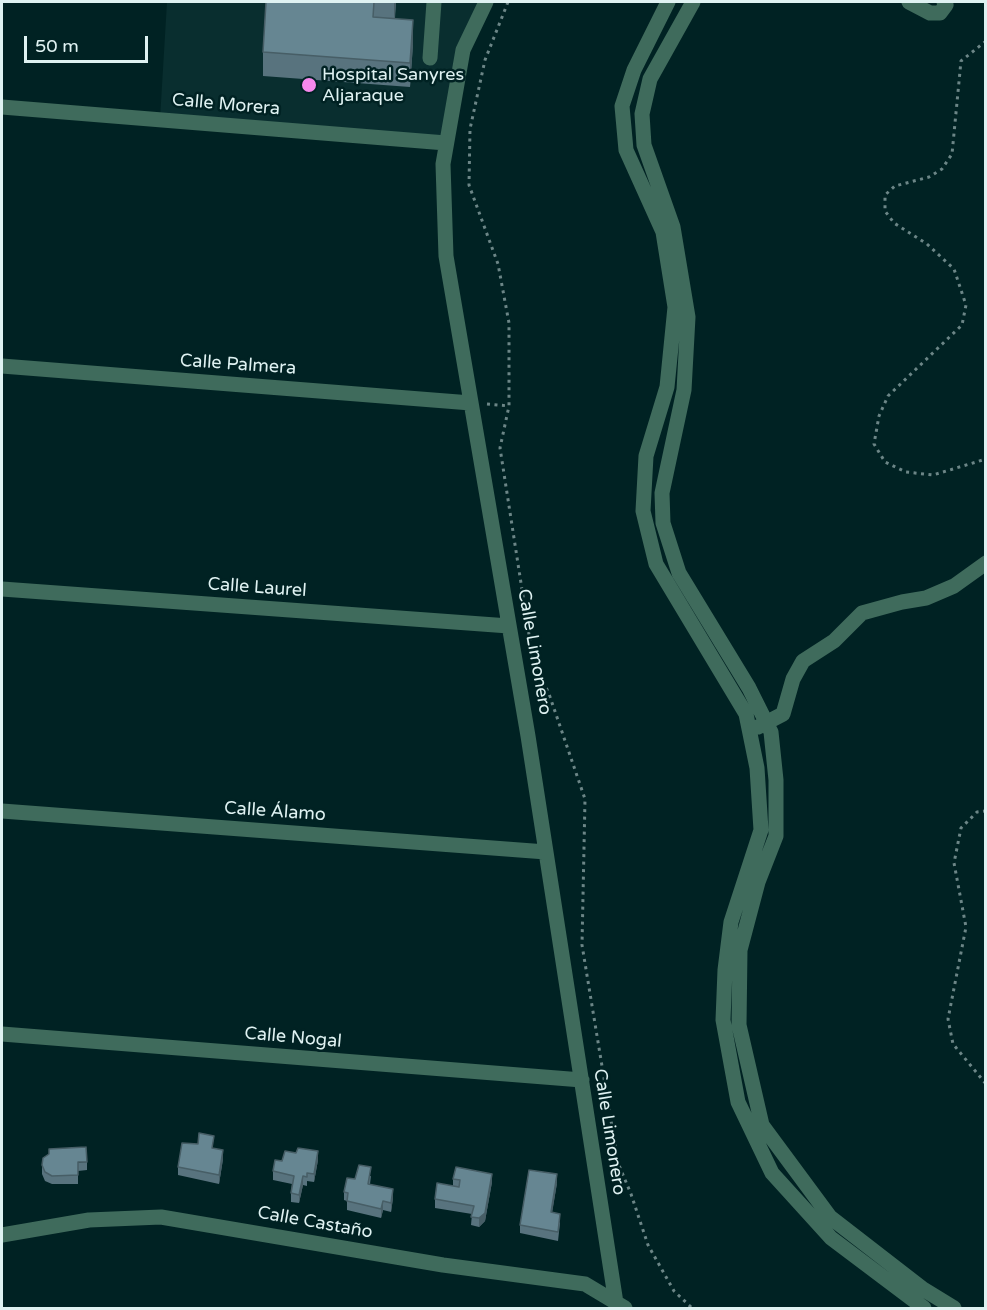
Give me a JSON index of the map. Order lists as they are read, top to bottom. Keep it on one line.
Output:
{"streets":{"street":["Calle Morera","Calle Palmera","Calle Laurel","Calle Limonero","Calle Álamo","Calle Nogal","Calle Castaño"]},"crossings":[["Calle Morera","Calle Limonero"],["Calle Palmera","Calle Limonero"],["Calle Laurel","Calle Limonero"],["Calle Limonero","Calle Álamo"],["Calle Limonero","Calle Nogal"],["Calle Limonero","Calle Castaño"]],"places":["Hospital Sanyres Aljaraque"],"scale_bar":"50 m"}
